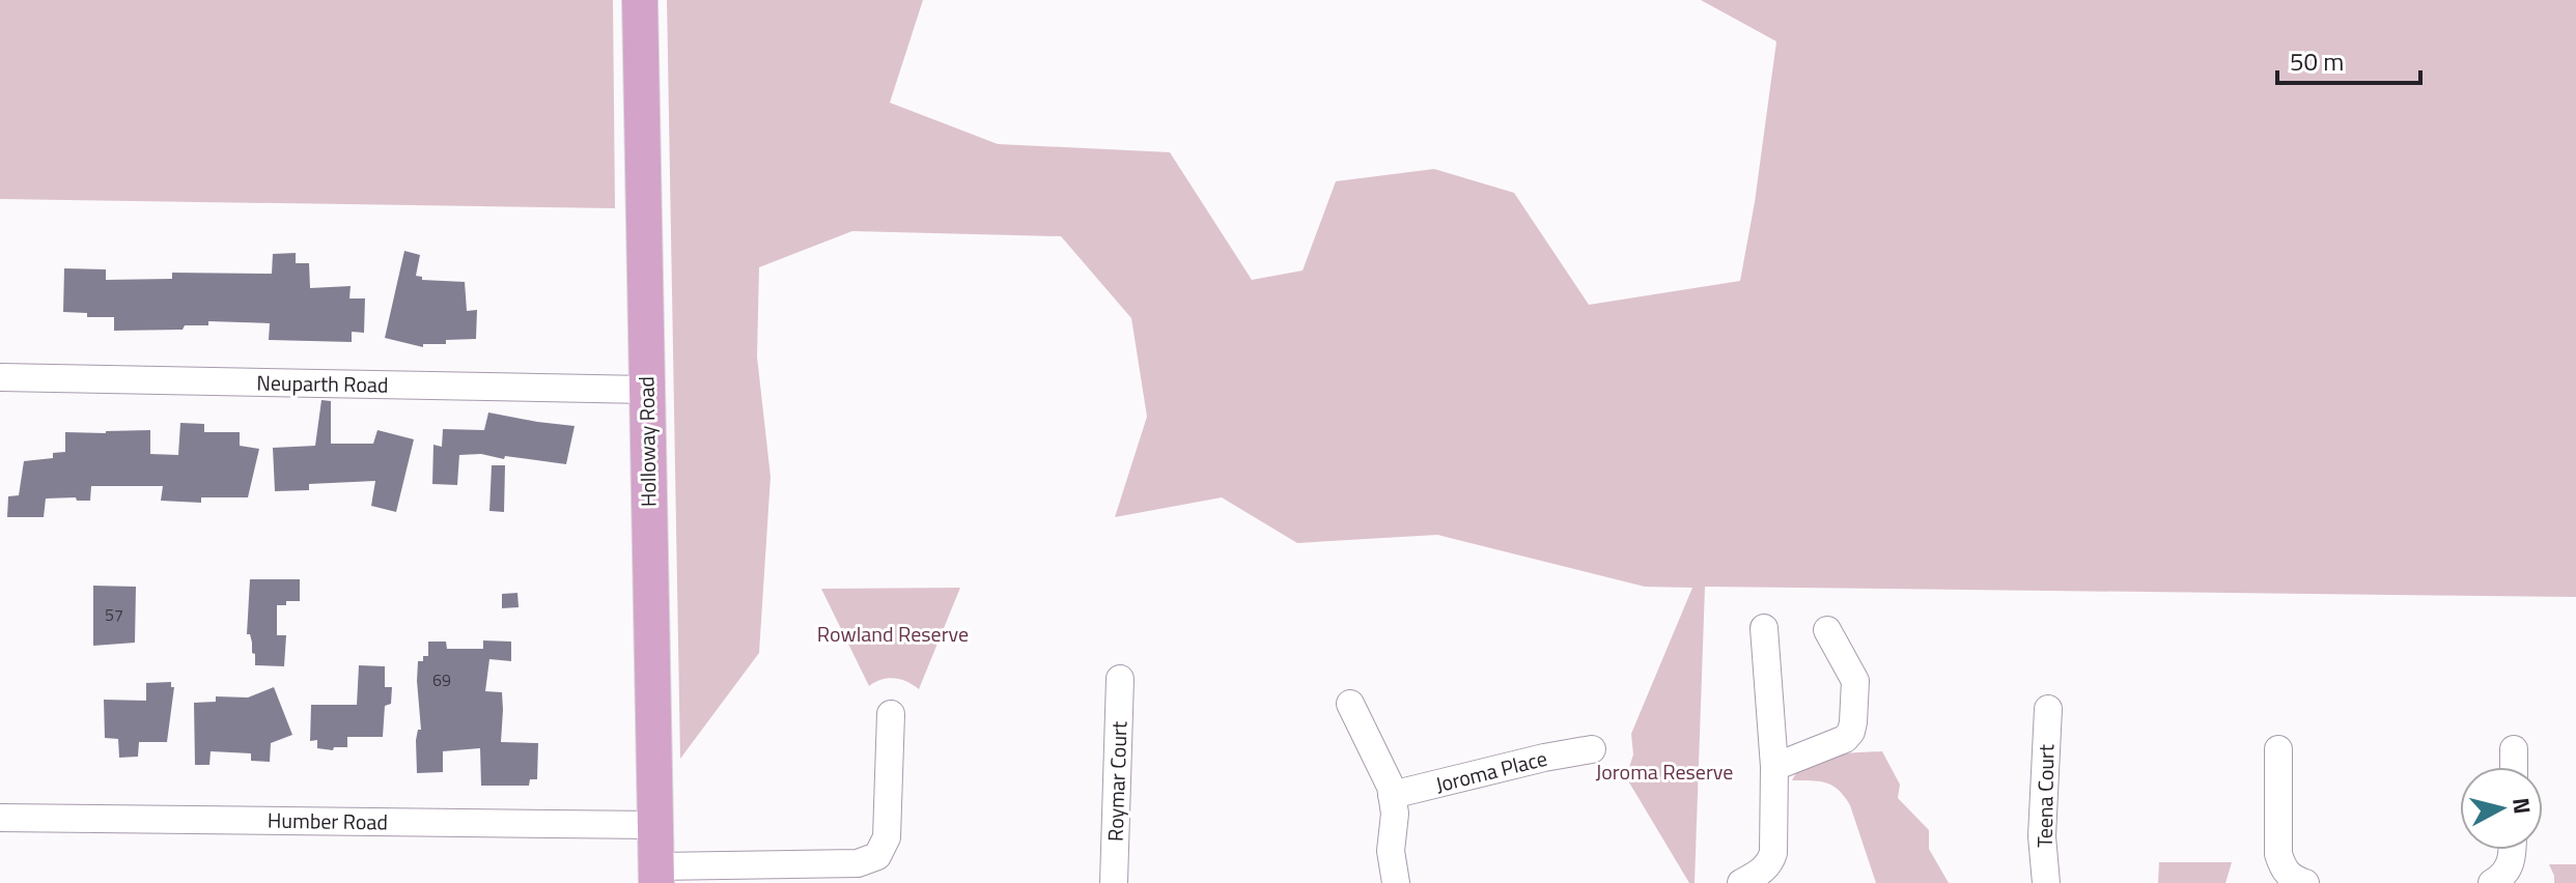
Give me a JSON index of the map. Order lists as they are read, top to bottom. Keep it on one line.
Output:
{"streets":{"main road":["Holloway Road"],"street":["Neuparth Road","Joroma Place","Roymar Court","Teena Court","Humber Road"]},"crossings":[["Neuparth Road","Holloway Road"],["Holloway Road","Humber Road"]],"parks":["Rowland Reserve","Joroma Reserve"],"house_numbers":["57","69"],"scale_bar":"50 m","north":"right"}
